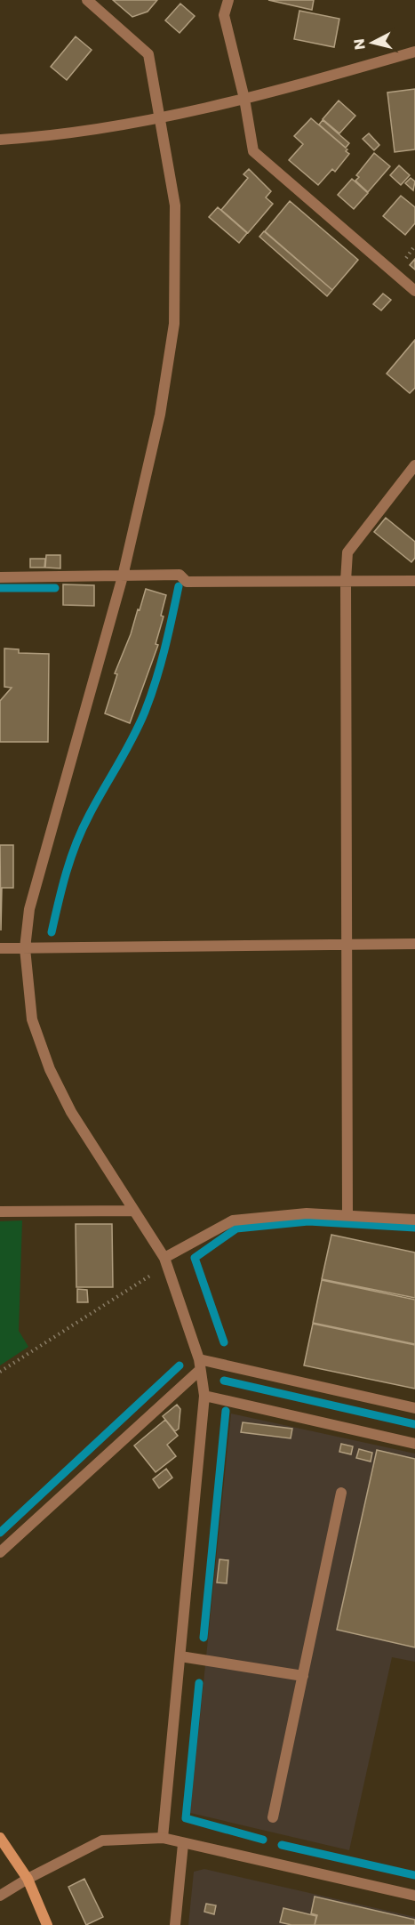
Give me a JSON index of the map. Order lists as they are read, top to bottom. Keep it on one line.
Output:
{"north":"left"}
